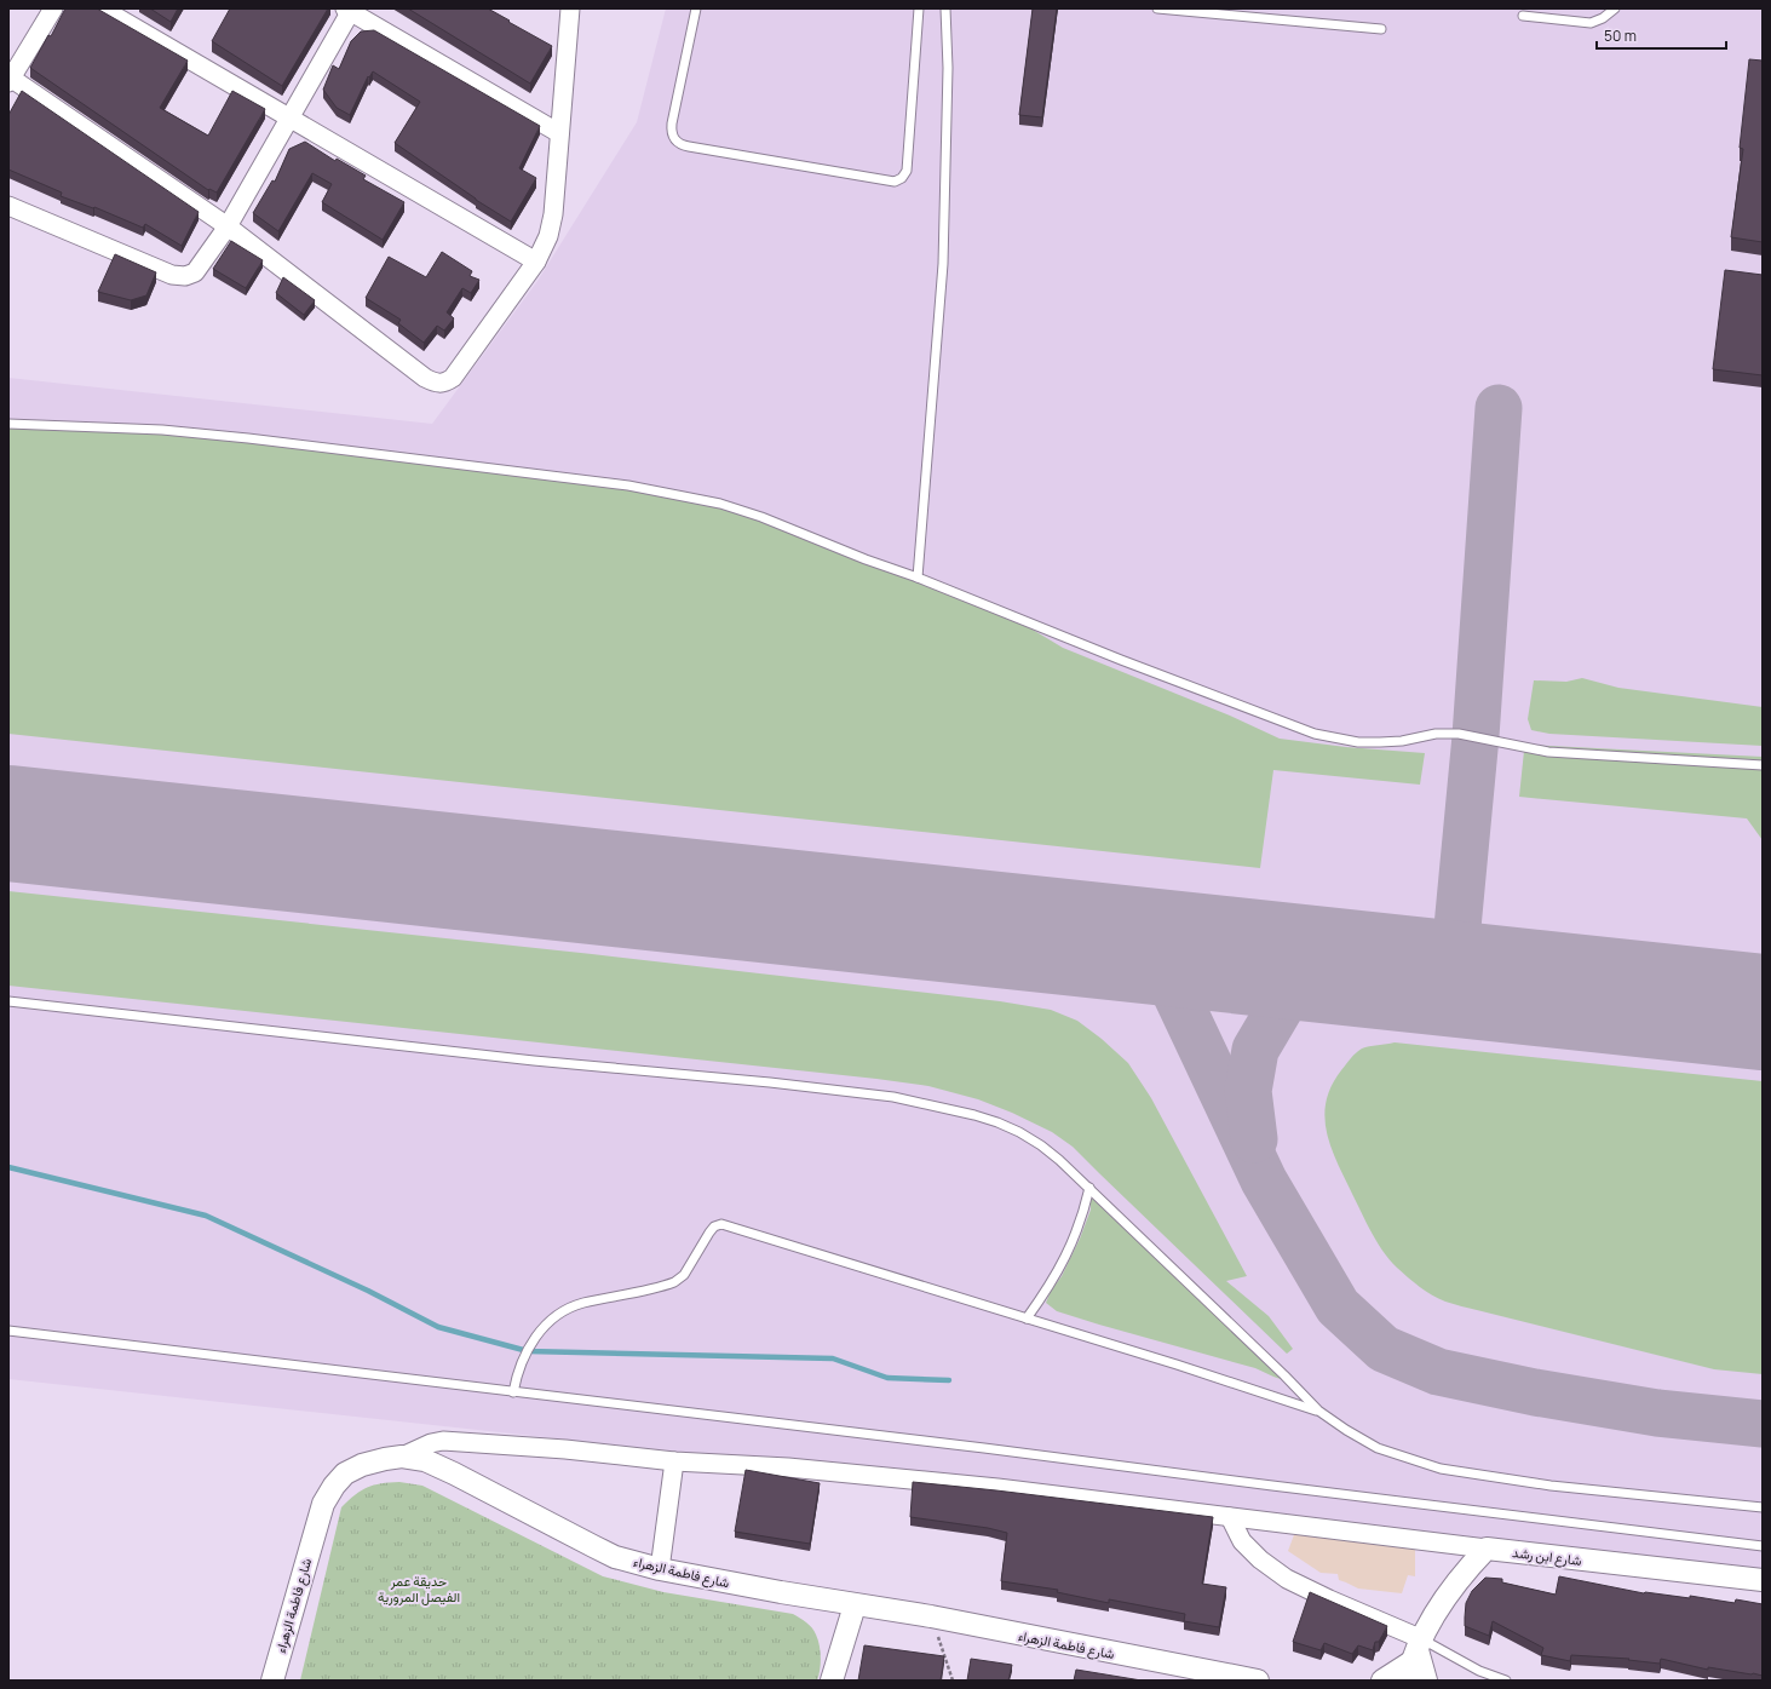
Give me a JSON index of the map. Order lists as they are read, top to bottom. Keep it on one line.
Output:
{"streets":{"street":["شارع ابن رشد","شارع فاطمة الزهراء"]},"parks":["حديقة عمر الفيصل المرورية"],"scale_bar":"50 m"}
